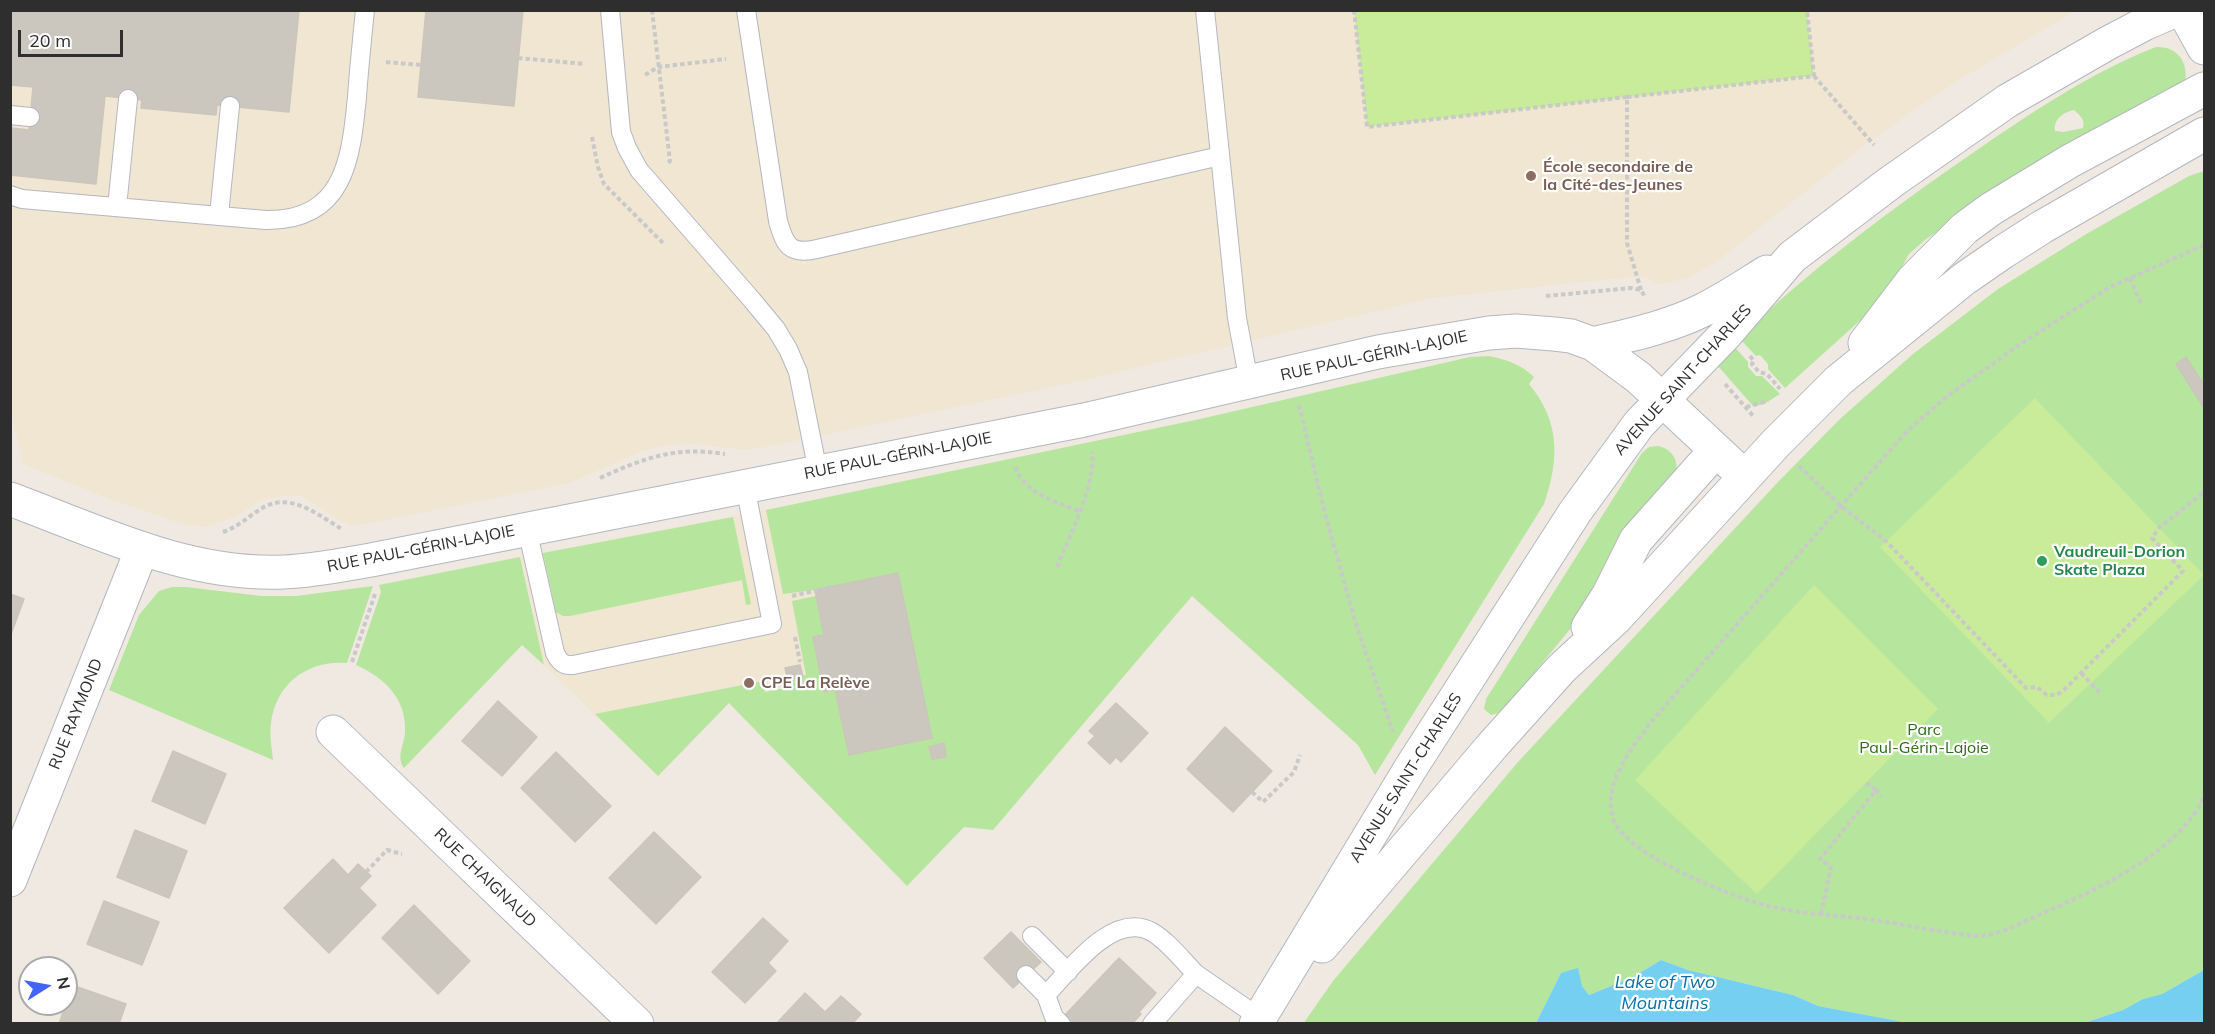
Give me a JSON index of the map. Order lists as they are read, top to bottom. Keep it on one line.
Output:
{"streets":{"main road":["RUE PAUL-GÉRIN-LAJOIE","AVENUE SAINT-CHARLES","RUE RAYMOND","RUE CHAIGNAUD"]},"crossings":[["RUE PAUL-GÉRIN-LAJOIE","AVENUE SAINT-CHARLES"],["RUE PAUL-GÉRIN-LAJOIE","RUE RAYMOND"]],"water":["Lake of Two Mountains"],"parks":["Parc Paul-Gérin-Lajoie"],"places":["École secondaire de la Cité-des-Jeunes","Vaudreuil-Dorion Skate Plaza","CPE La Relève"],"scale_bar":"20 m","north":"right"}
